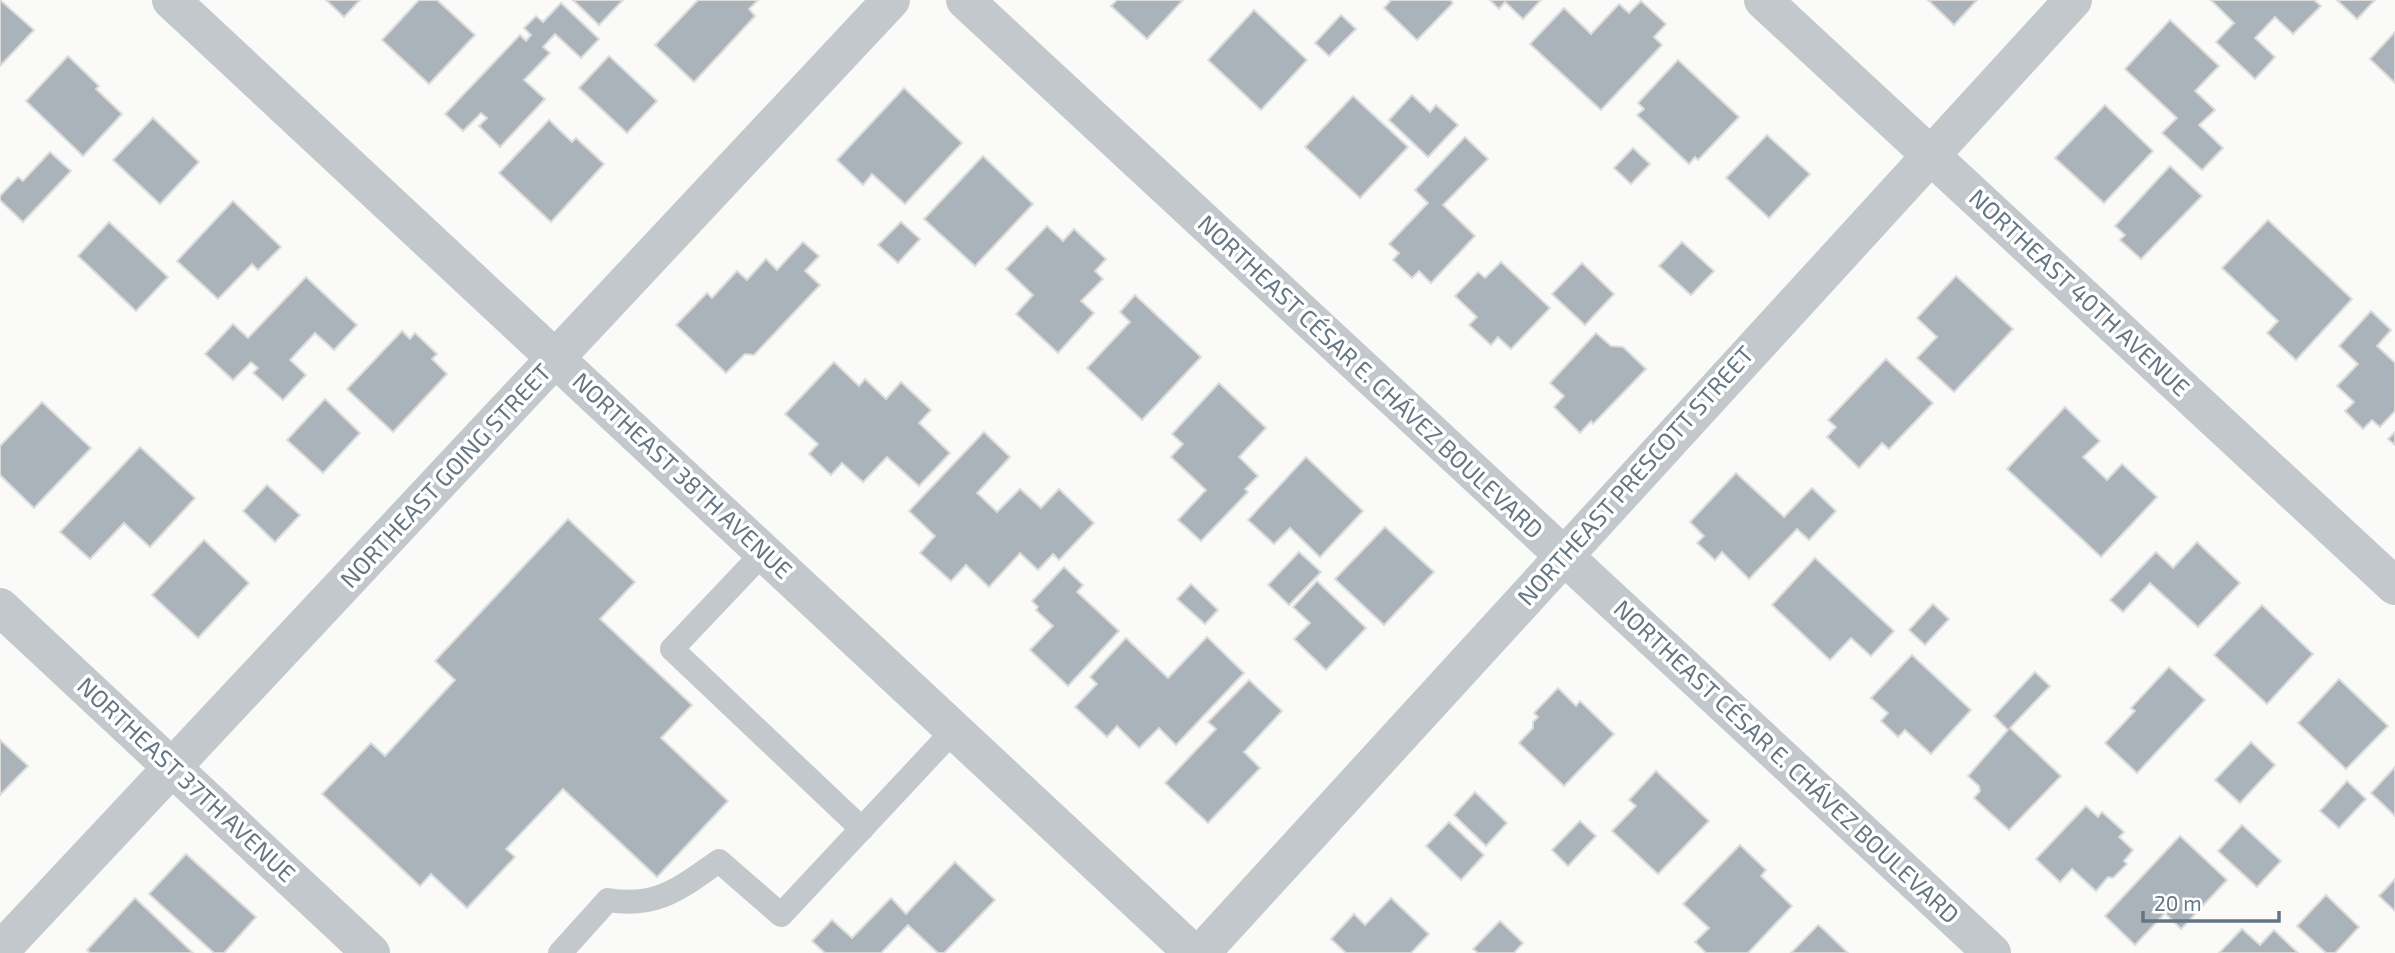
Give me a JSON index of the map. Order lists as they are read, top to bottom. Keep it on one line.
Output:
{"streets":{"street":["NORTHEAST 40TH AVENUE","NORTHEAST CÉSAR E. CHÁVEZ BOULEVARD","NORTHEAST GOING STREET","NORTHEAST 38TH AVENUE","NORTHEAST PRESCOTT STREET","NORTHEAST 37TH AVENUE"]},"crossings":[["NORTHEAST 40TH AVENUE","NORTHEAST PRESCOTT STREET"],["NORTHEAST CÉSAR E. CHÁVEZ BOULEVARD","NORTHEAST PRESCOTT STREET"],["NORTHEAST GOING STREET","NORTHEAST 38TH AVENUE"],["NORTHEAST GOING STREET","NORTHEAST 37TH AVENUE"]],"scale_bar":"20 m"}
